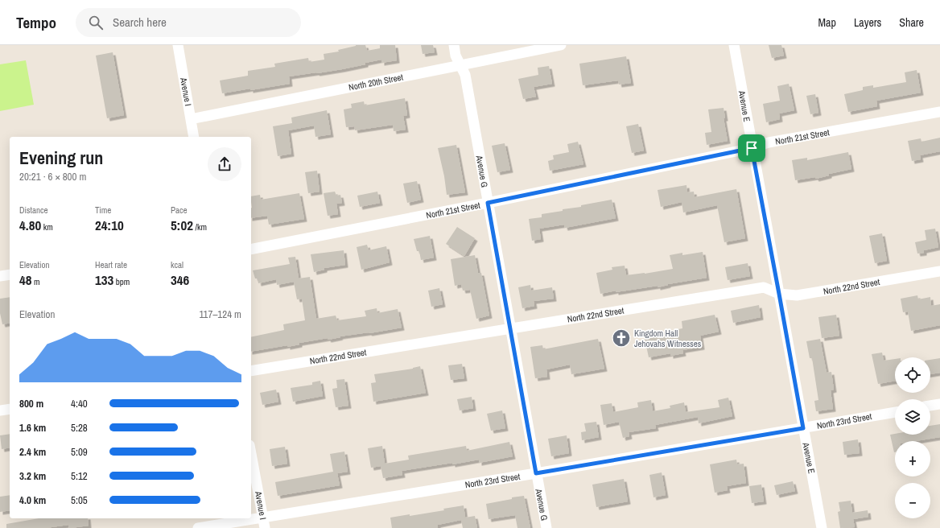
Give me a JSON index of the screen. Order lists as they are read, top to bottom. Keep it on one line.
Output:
{"streets":{"street":["North 20th Street","Avenue I","Avenue E","North 21st Street","Avenue G","North 22nd Street","North 23rd Street"]},"crossings":[["North 20th Street","Avenue I"],["North 20th Street","Avenue G"],["Avenue I","North 23rd Street"],["Avenue E","North 21st Street"],["Avenue E","North 22nd Street"],["Avenue E","North 23rd Street"],["North 21st Street","Avenue G"],["Avenue G","North 22nd Street"],["Avenue G","North 23rd Street"]],"places":{"church":["Kingdom Hall Jehovahs Witnesses"]},"page":{"header":"Tempo","search":"Search here","nav":["Map","Layers","Share"],"heading":["Evening run","20:21 · 6 × 800 m"],"stats":[["Distance","4.80 km"],["Time","24:10"],["Pace","5:02 /km"],["Elevation","48 m"],["Heart rate","133 bpm"],["kcal","346"]],"chart":["Elevation","117–124 m"],"map_buttons":["+","−"],"list":[{"name":"800 m","note":"4:40"},{"name":"1.6 km","note":"5:28"},{"name":"2.4 km","note":"5:09"},{"name":"3.2 km","note":"5:12"},{"name":"4.0 km","note":"5:05"}]}}
